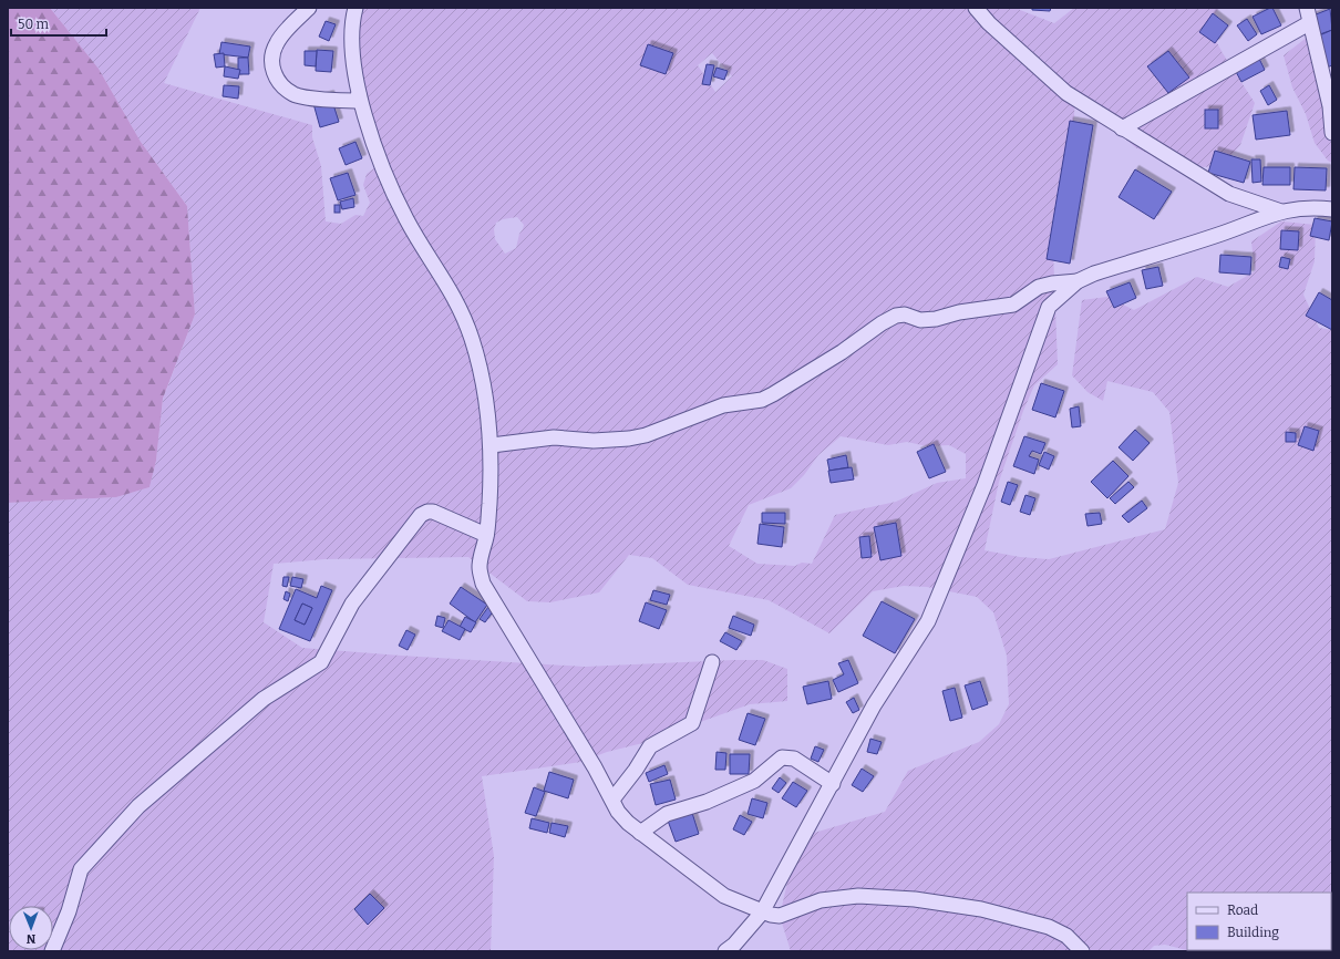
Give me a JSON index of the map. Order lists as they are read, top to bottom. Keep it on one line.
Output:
{"legend":["Road","Building"],"scale_bar":"50 m","north":"bottom"}
